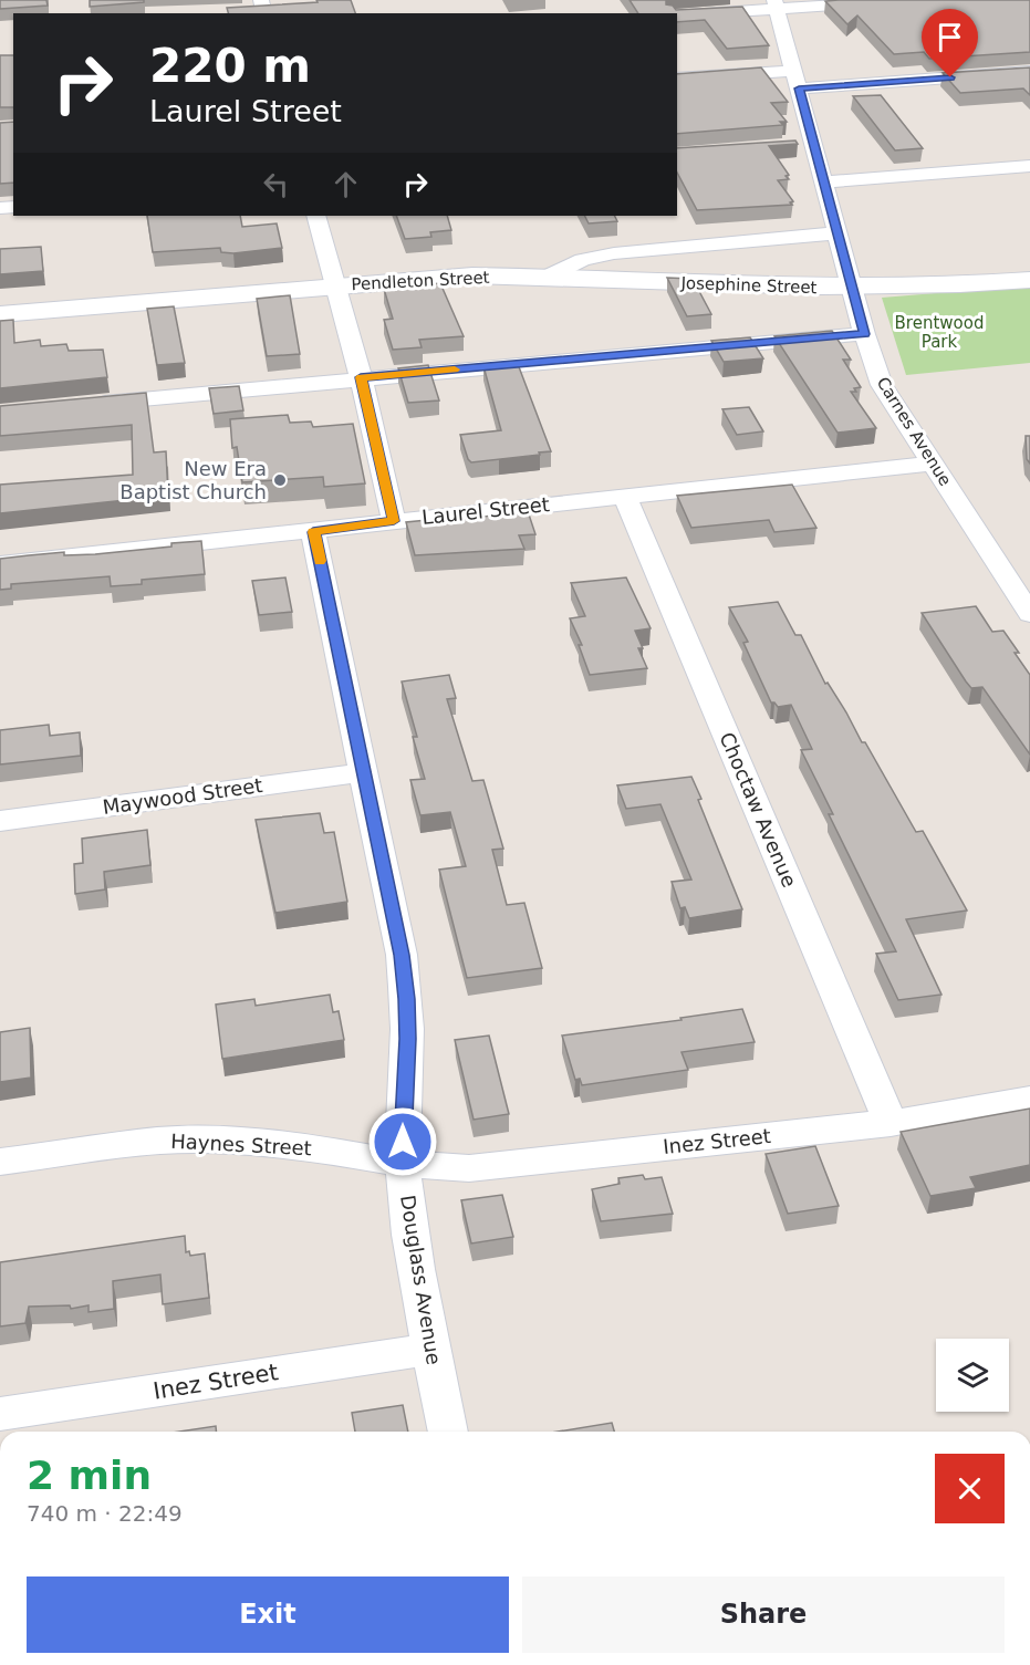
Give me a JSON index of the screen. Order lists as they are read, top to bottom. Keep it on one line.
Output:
{"streets":{"main road":["Pendleton Street","Josephine Street"],"street":["Carnes Avenue","Laurel Street","Maywood Street","Choctaw Avenue","Inez Street","Haynes Street","Douglass Avenue"]},"crossings":[["Pendleton Street","Josephine Street"],["Pendleton Street","Carnes Avenue"],["Josephine Street","Carnes Avenue"],["Carnes Avenue","Laurel Street"],["Laurel Street","Choctaw Avenue"],["Laurel Street","Douglass Avenue"],["Maywood Street","Douglass Avenue"],["Choctaw Avenue","Inez Street"],["Inez Street","Haynes Street"],["Inez Street","Douglass Avenue"],["Haynes Street","Douglass Avenue"]],"parks":["Brentwood Park"],"places":["New Era Baptist Church"],"page":{"turn":["220 m","Laurel Street"],"heading":["2 min","740 m · 22:49"],"buttons":["Exit","Share"]}}
